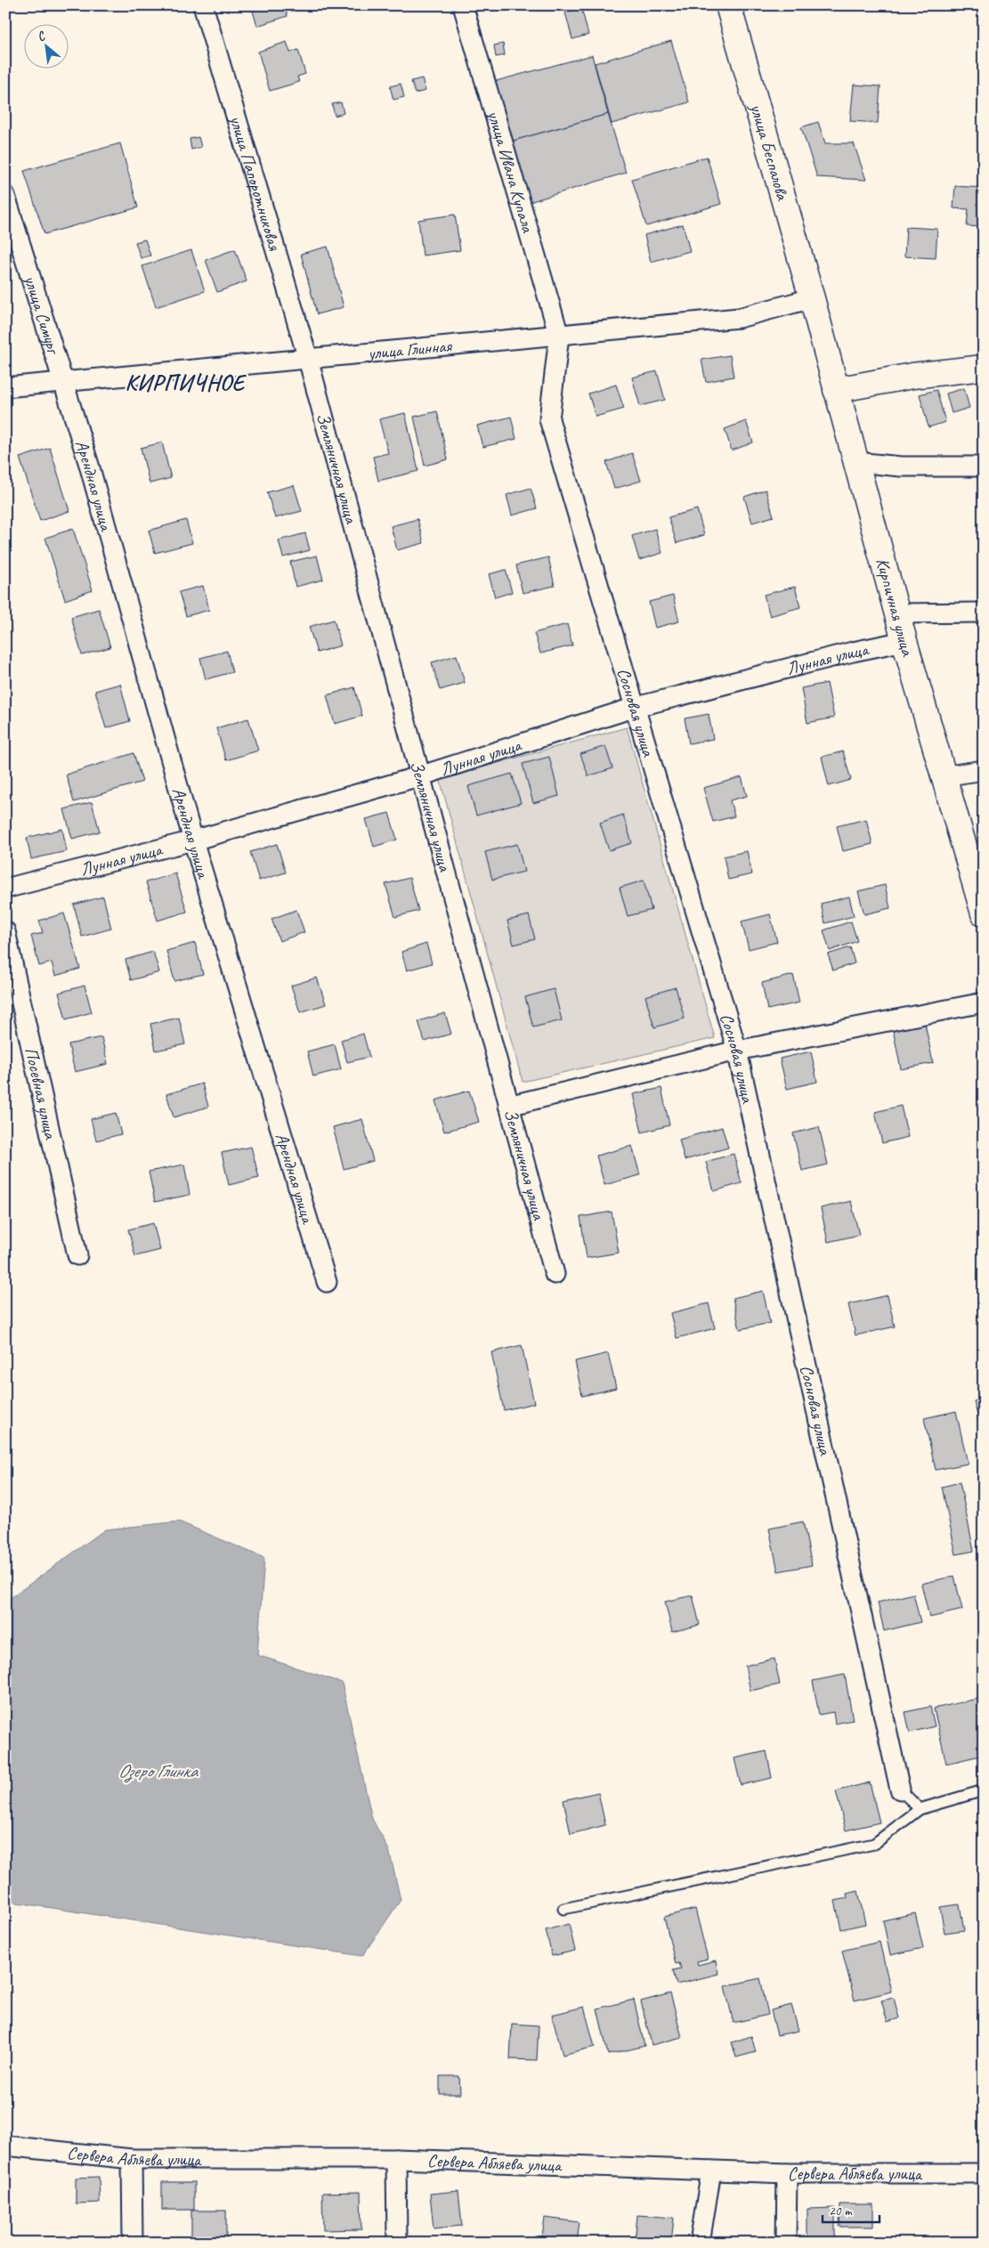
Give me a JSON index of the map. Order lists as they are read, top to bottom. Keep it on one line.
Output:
{"streets":{"main road":["улица Беспалова","Кирпичная улица"],"street":["улица Ивана Купала","улица Папоротниковая","улица Симург","улица Глинная","Земляничная улица","Арендная улица","Лунная улица","Сосновая улица","Посевная улица","Сервера Абляева улица"]},"crossings":[["улица Беспалова","улица Глинная"],["улица Беспалова","Кирпичная улица"],["улица Ивана Купала","улица Глинная"],["улица Ивана Купала","Сосновая улица"],["улица Папоротниковая","улица Глинная"],["улица Папоротниковая","Земляничная улица"],["улица Симург","улица Глинная"],["улица Симург","Арендная улица"],["улица Глинная","Земляничная улица"],["улица Глинная","Арендная улица"],["улица Глинная","Кирпичная улица"],["улица Глинная","Сосновая улица"],["Земляничная улица","Лунная улица"],["Арендная улица","Лунная улица"],["Кирпичная улица","Лунная улица"],["Лунная улица","Сосновая улица"]],"districts":["КИРПИЧНОЕ"],"water":["Озеро Глинка"],"scale_bar":"20 m","north":"top left"}
